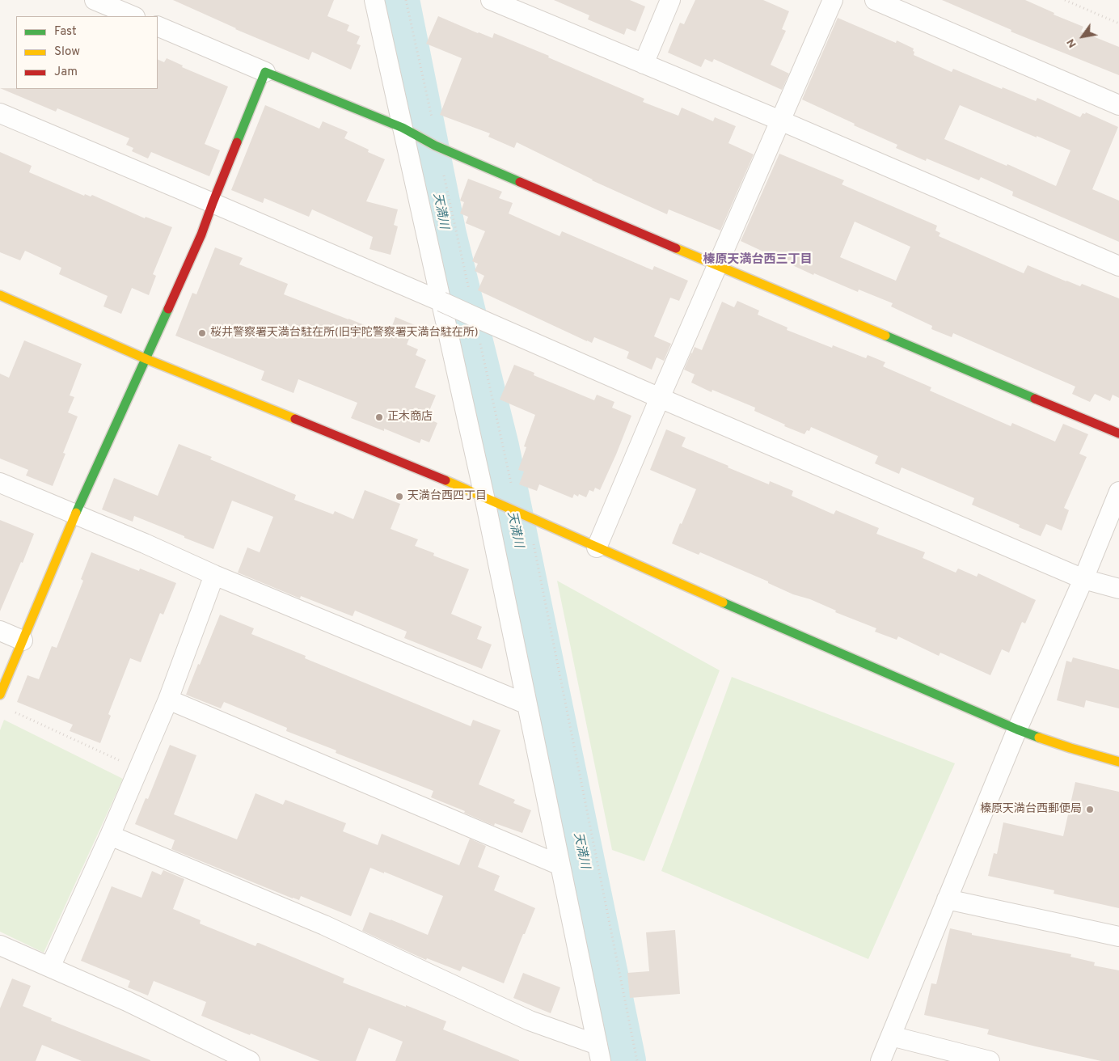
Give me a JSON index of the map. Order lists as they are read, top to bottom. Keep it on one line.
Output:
{"districts":["榛原天満台西三丁目"],"water":["天満川"],"places":["桜井警察署天満台駐在所(旧宇陀警察署天満台駐在所)","正木商店","天満台西四丁目","榛原天満台西郵便局"],"legend":["Fast","Slow","Jam"],"north":"bottom left"}
